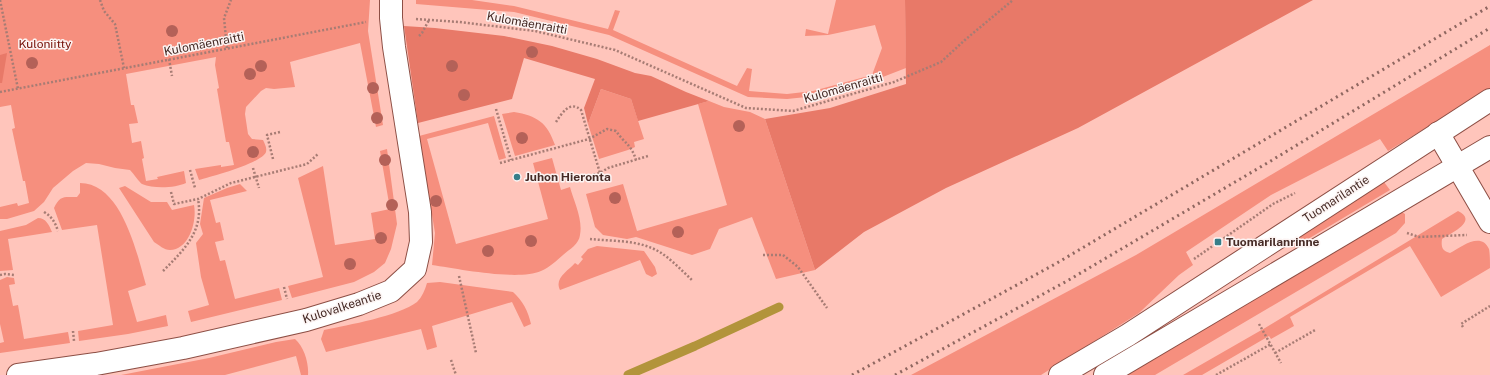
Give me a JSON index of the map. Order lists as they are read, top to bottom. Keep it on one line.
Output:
{"streets":{"main road":["Tuomarilantie","Kulovalkeantie"],"path":["Kulomäenraitti"]},"crossings":[["Kulomäenraitti","Kulovalkeantie"]],"parks":["Kuloniitty"],"places":{"other":["Juhon Hieronta"],"transit":["Tuomarilanrinne"]}}
